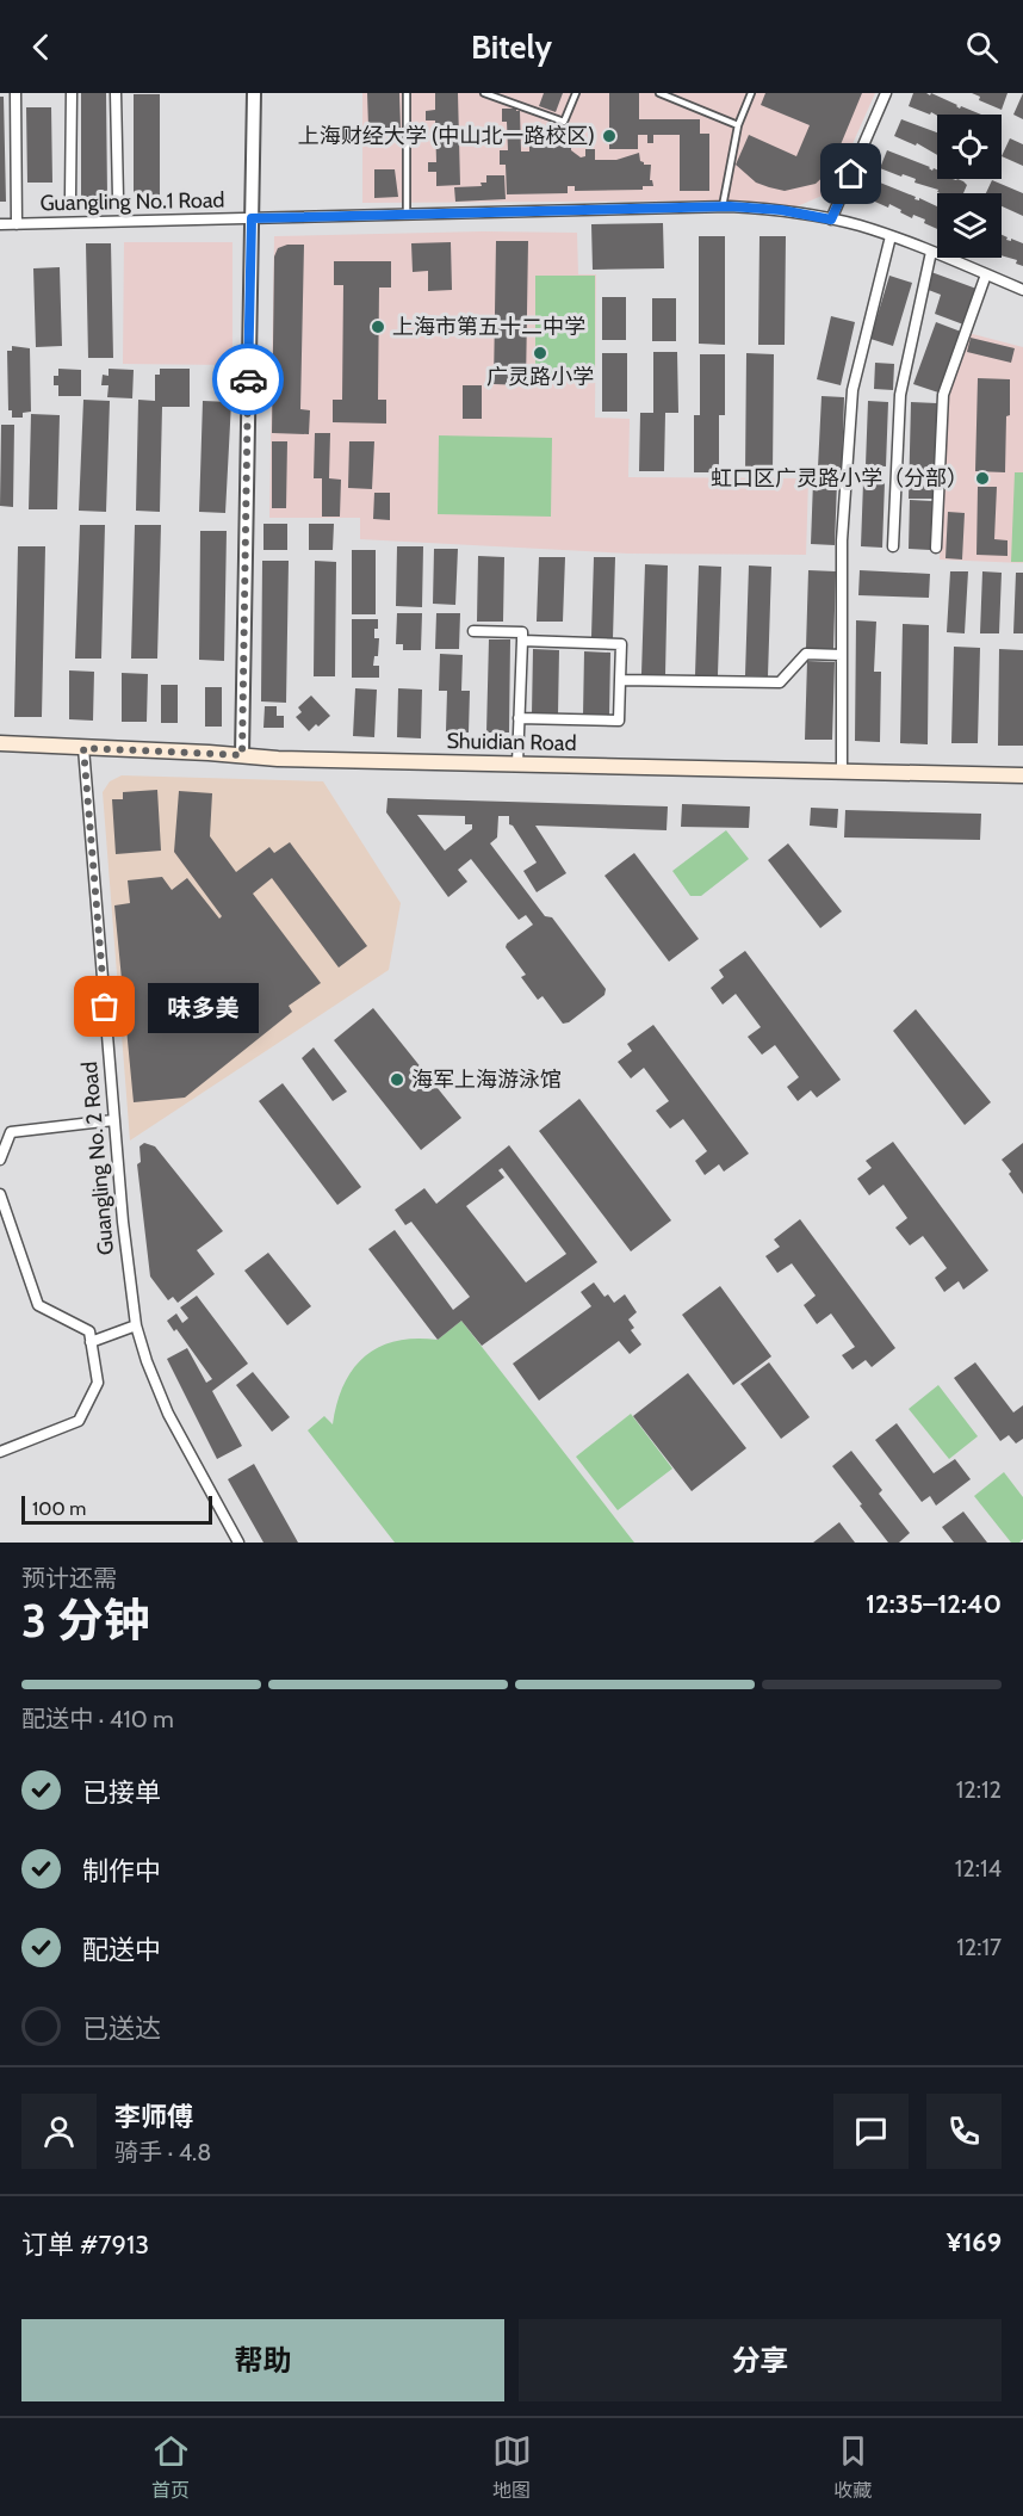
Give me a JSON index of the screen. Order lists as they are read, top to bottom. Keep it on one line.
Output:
{"streets":{"main road":["Shuidian Road"],"street":["Guangling No.1 Road","Guangling No. 2 Road"]},"crossings":[["Shuidian Road","Guangling No. 2 Road"]],"places":["上海财经大学 (中山北一路校区)","上海市第五十二中学","广灵路小学","虹口区广灵路小学（分部）","味多美","海军上海游泳馆"],"scale_bar":"100 m","page":{"header":"Bitely","bubble":"味多美","scale":"100 m","heading":["3 分钟","预计还需","12:35–12:40"],"panel":["李师傅","骑手 · 4.8","订单 #7913","¥169"],"bar":"配送中 · 410 m","list":[["已接单","12:12"],["制作中","12:14"],["配送中","12:17"],"已送达"],"buttons":["帮助","分享"],"tabs":["首页","地图","收藏"]}}
